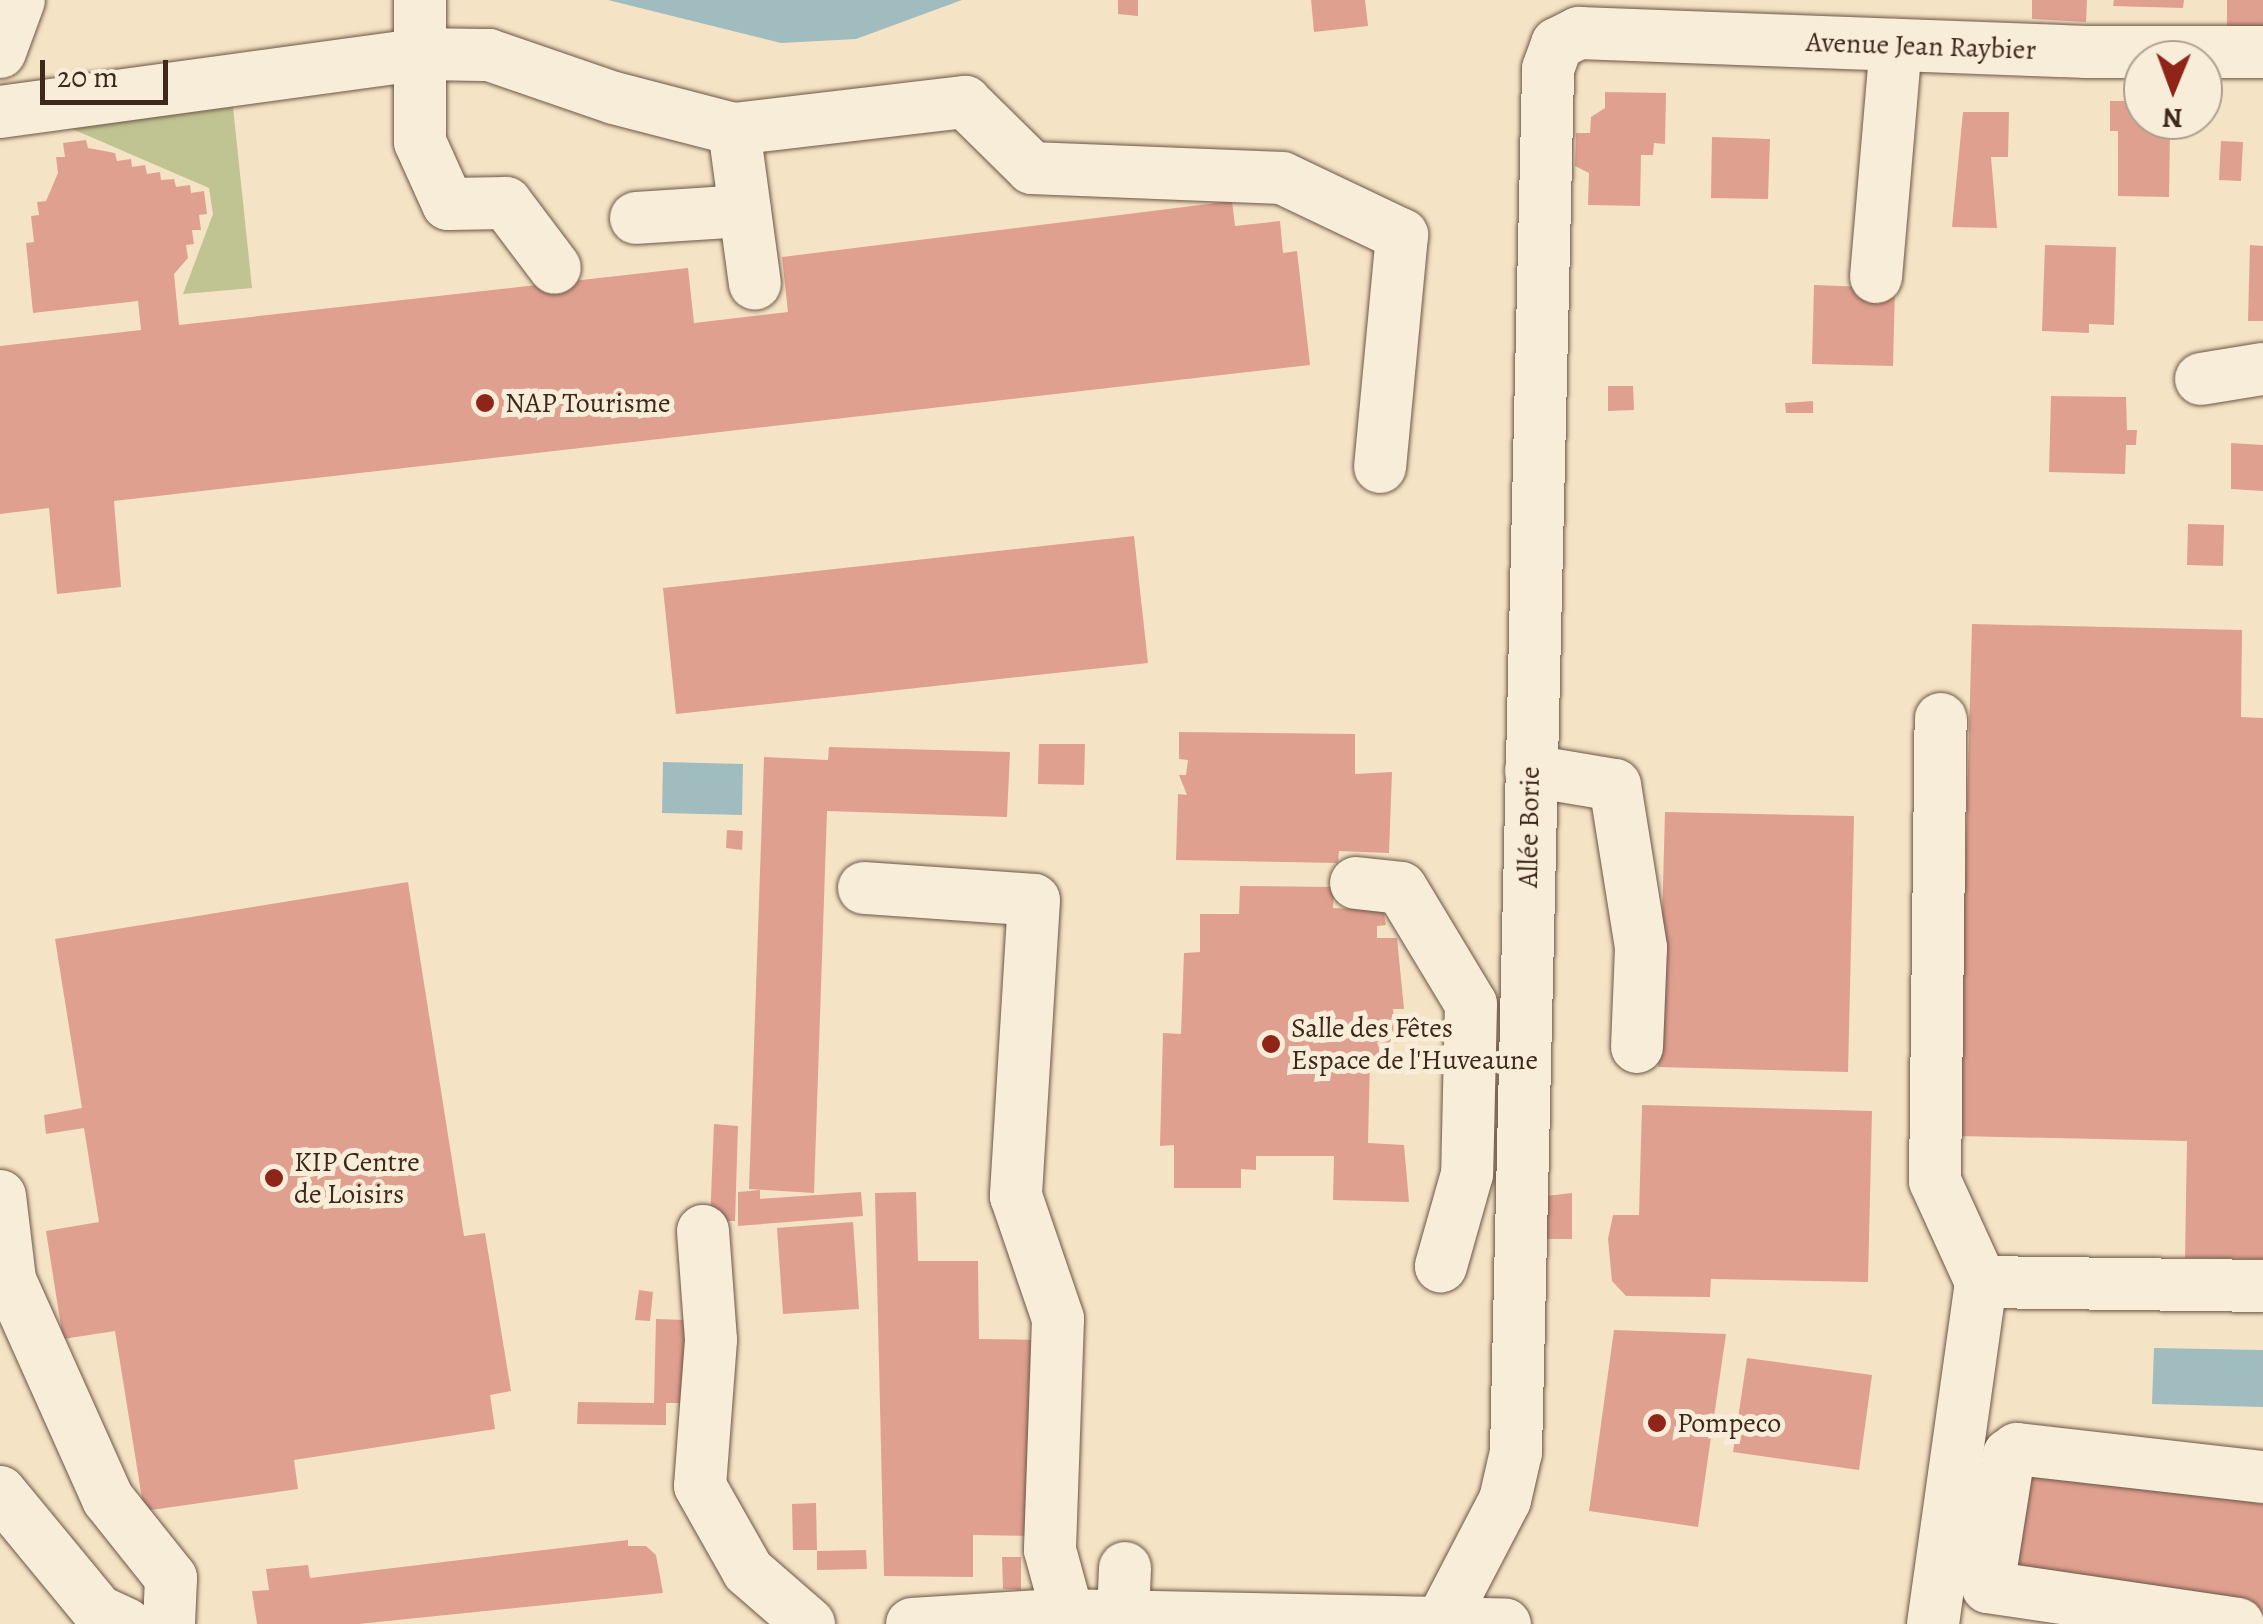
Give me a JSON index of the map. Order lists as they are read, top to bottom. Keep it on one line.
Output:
{"streets":{"street":["Avenue Jean Raybier","Allée Borie"]},"crossings":[["Avenue Jean Raybier","Allée Borie"]],"places":["NAP Tourisme","Salle des Fêtes Espace de l'Huveaune","KIP Centre de Loisirs","Pompeco"],"scale_bar":"20 m","north":"bottom"}
